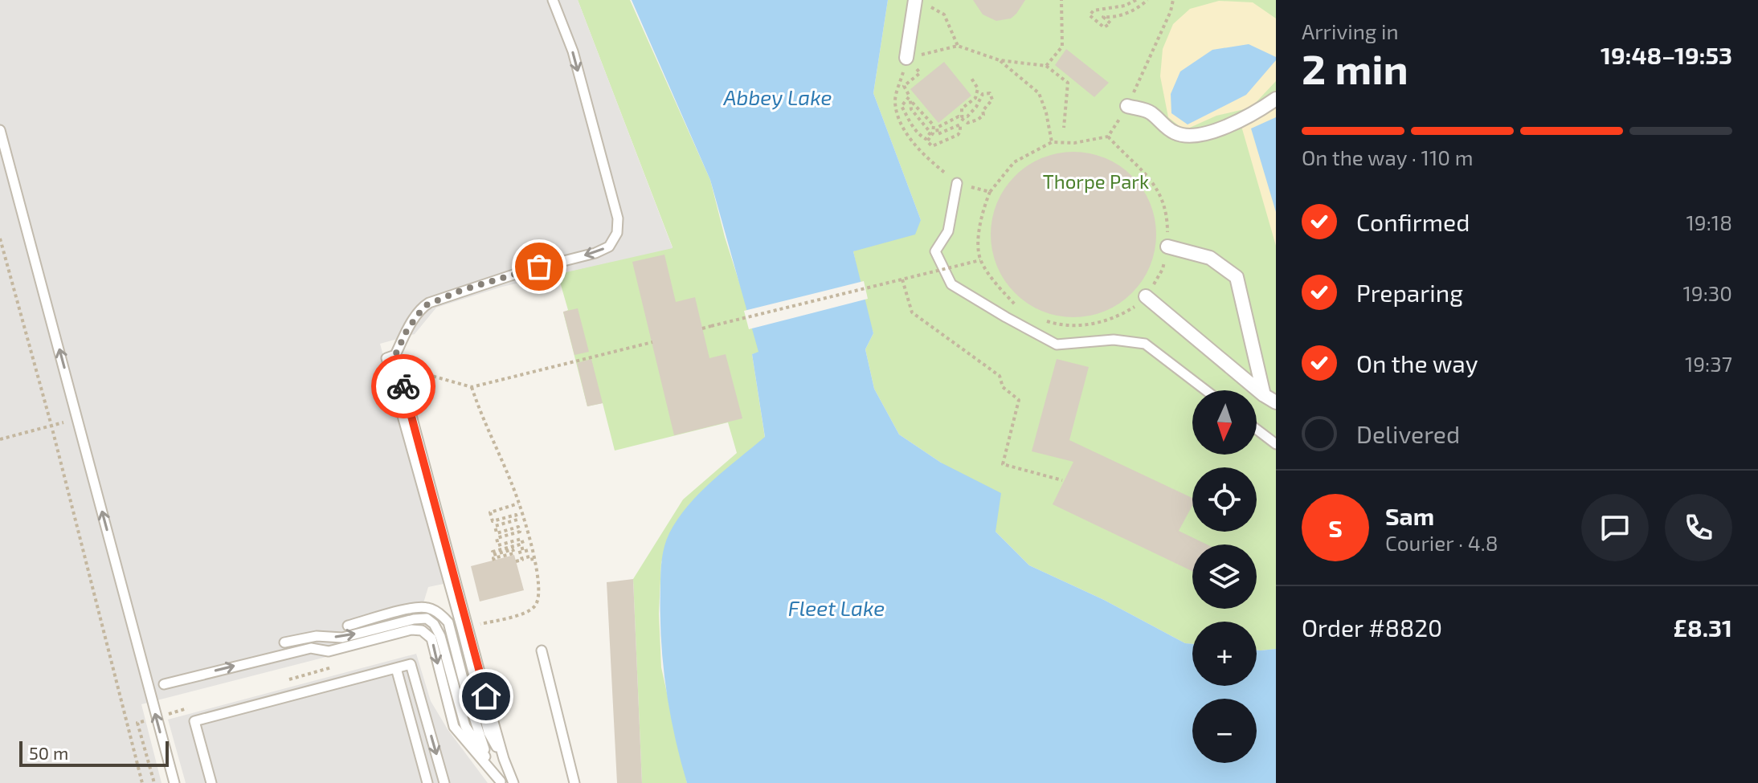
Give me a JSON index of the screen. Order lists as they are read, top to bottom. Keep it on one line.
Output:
{"water":["Abbey Lake","Fleet Lake"],"parks":["Thorpe Park"],"scale_bar":"50 m","north":"bottom","page":{"heading":["2 min","Arriving in","19:48–19:53"],"panel":["Sam","Courier · 4.8","Order #8820","£8.31"],"bar":"On the way · 110 m","list":[["Confirmed","19:18"],["Preparing","19:30"],["On the way","19:37"],"Delivered"],"map_buttons":["+","−"],"round":"S","scale":"50 m"}}
